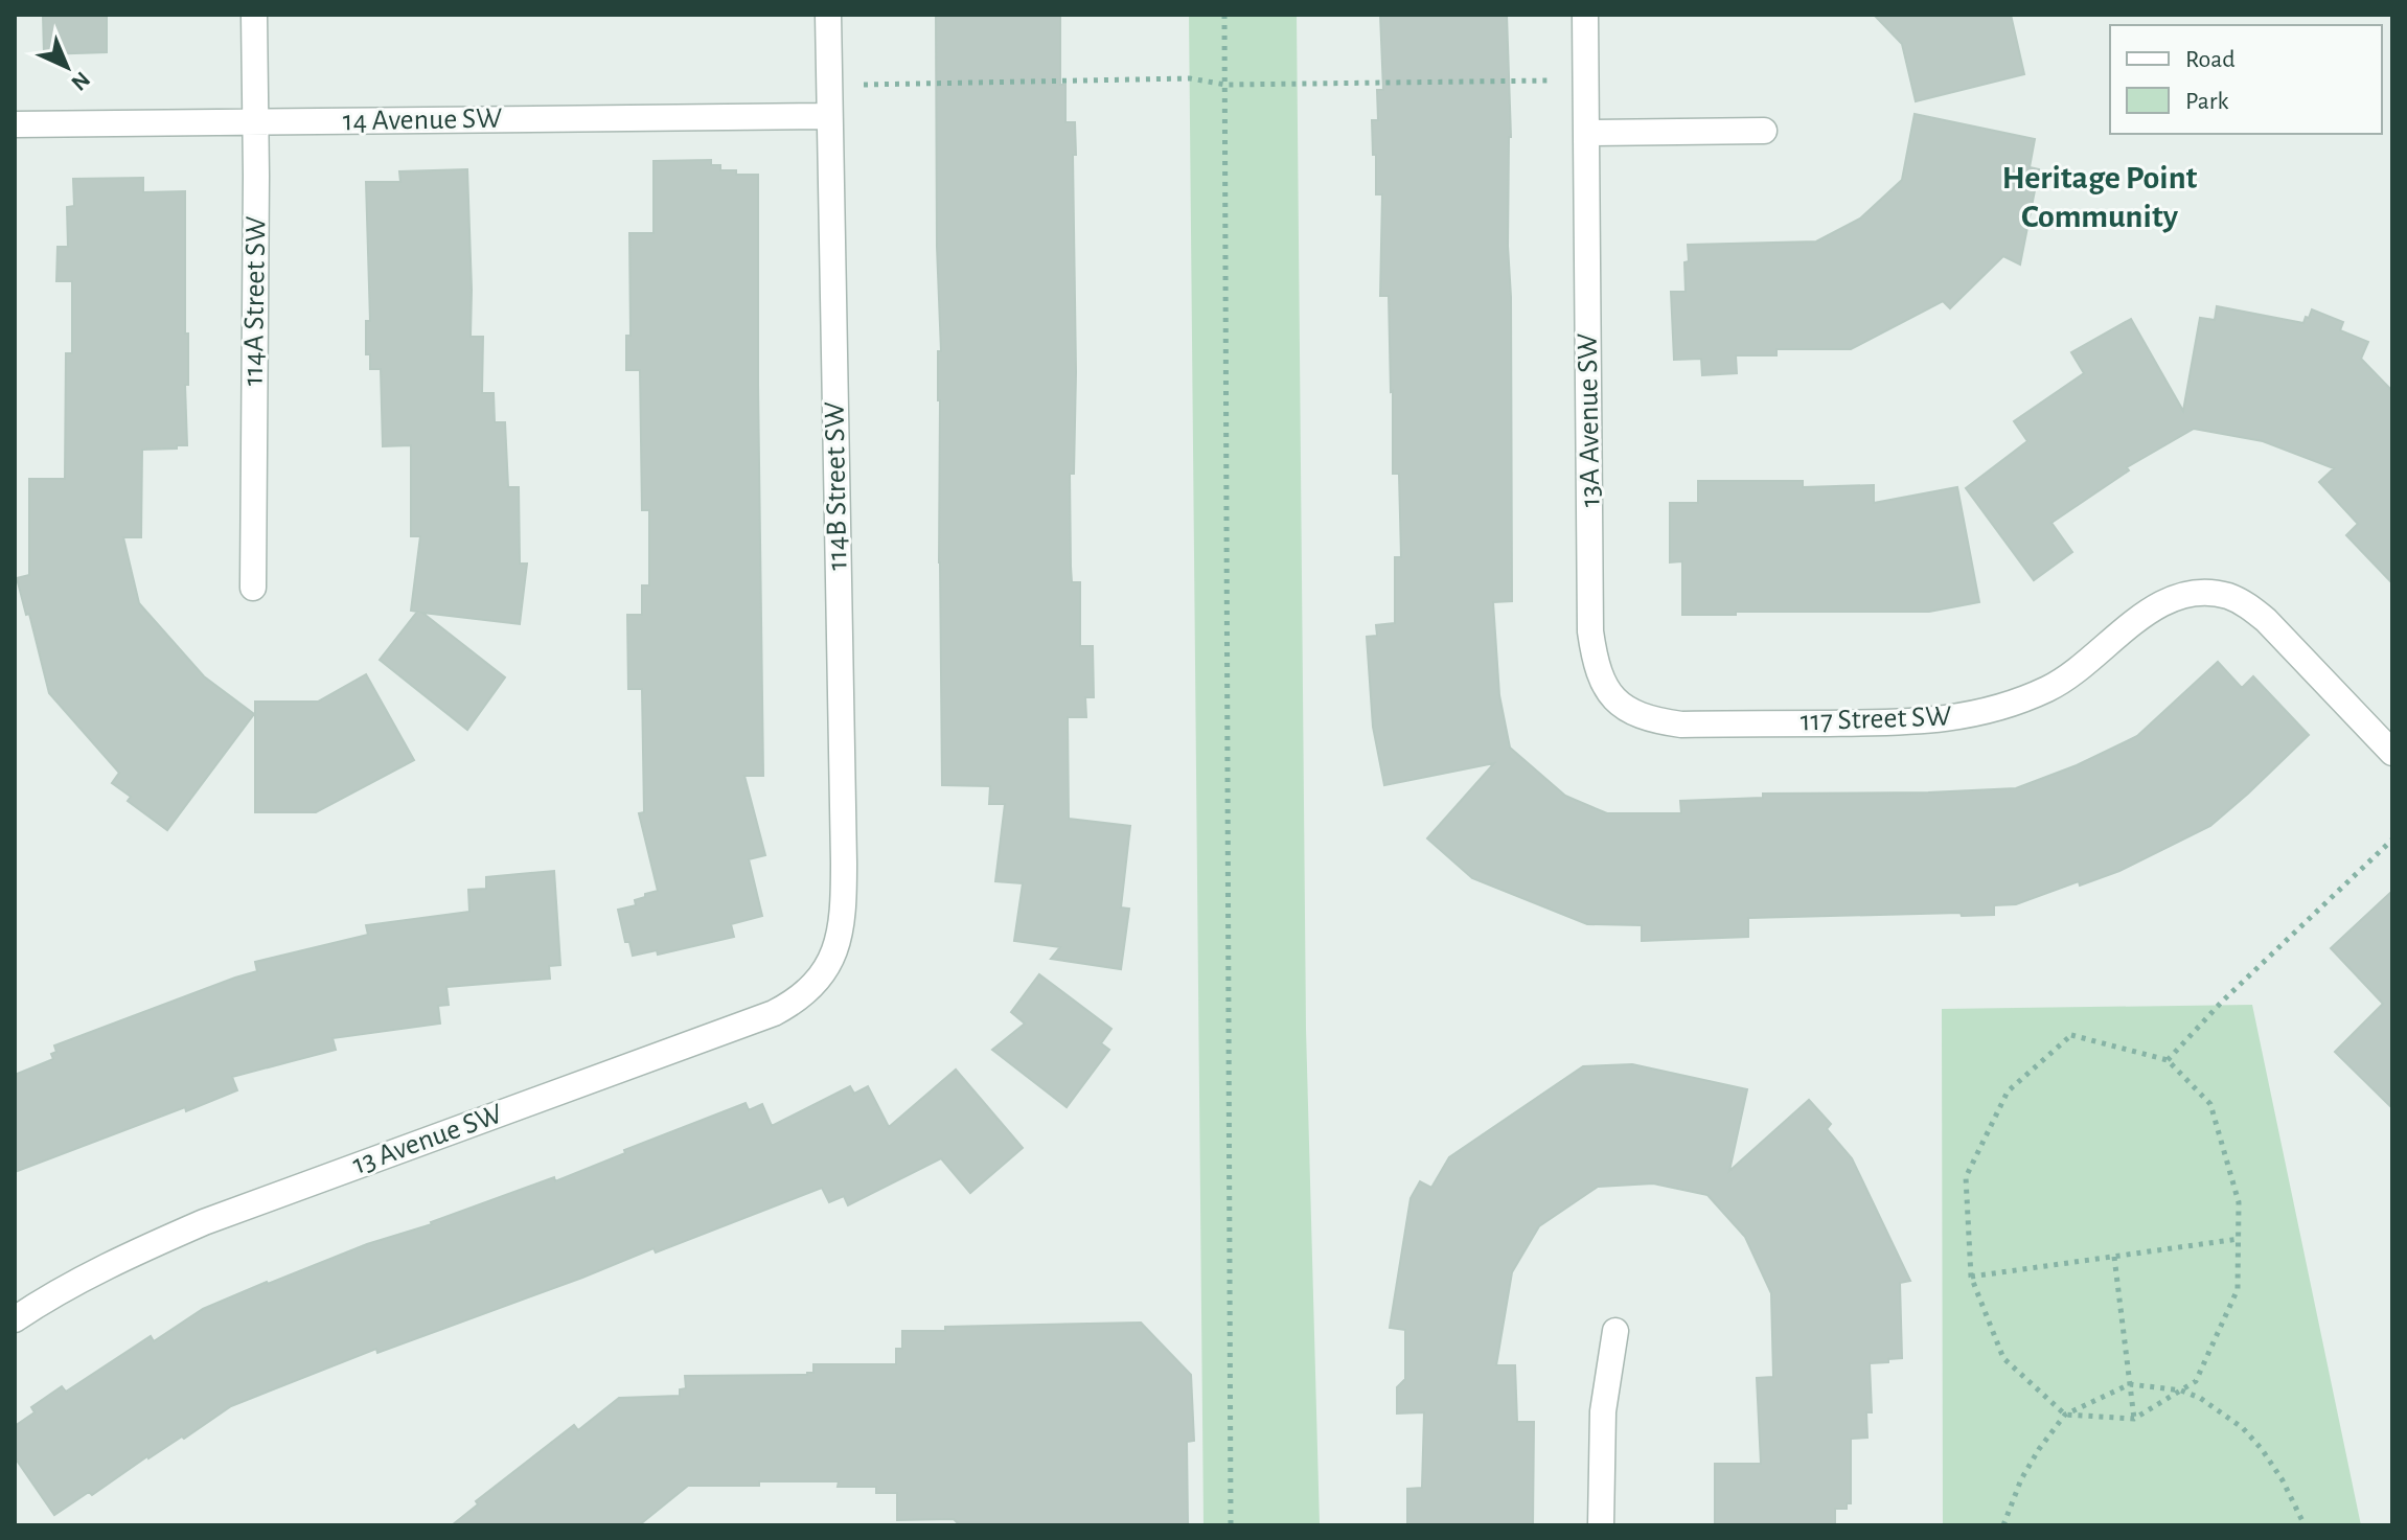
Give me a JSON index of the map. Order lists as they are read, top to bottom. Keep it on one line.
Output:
{"streets":{"street":["14 Avenue SW","114A Street SW","13A Avenue SW","114B Street SW","117 Street SW","13 Avenue SW"]},"crossings":[["14 Avenue SW","114A Street SW"],["14 Avenue SW","114B Street SW"],["13A Avenue SW","117 Street SW"],["114B Street SW","13 Avenue SW"]],"districts":["Heritage Point Community"],"legend":["Road","Park"],"north":"bottom right"}
